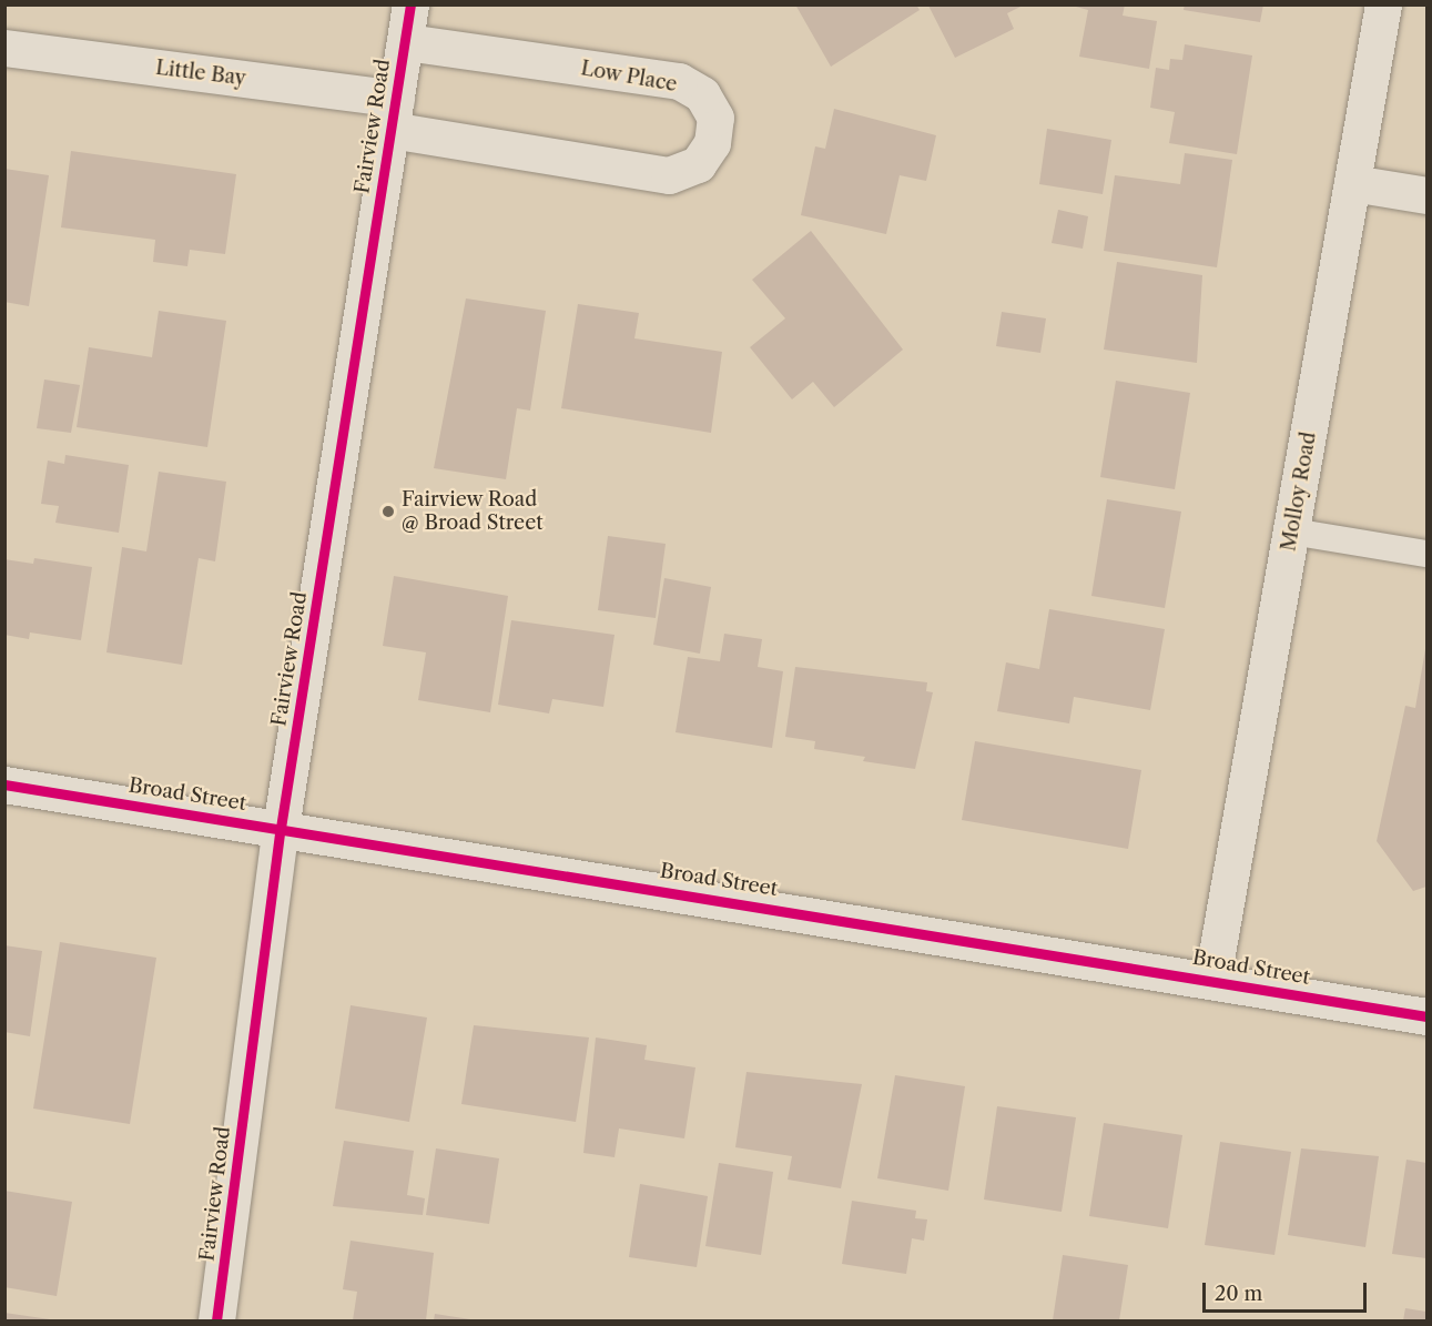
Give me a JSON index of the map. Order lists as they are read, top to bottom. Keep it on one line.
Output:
{"streets":{"street":["Little Bay","Low Place","Fairview Road","Molloy Road","Broad Street"]},"crossings":[["Little Bay","Low Place"],["Little Bay","Fairview Road"],["Low Place","Fairview Road"],["Fairview Road","Broad Street"],["Molloy Road","Broad Street"]],"places":["Fairview Road @ Broad Street"],"scale_bar":"20 m"}
